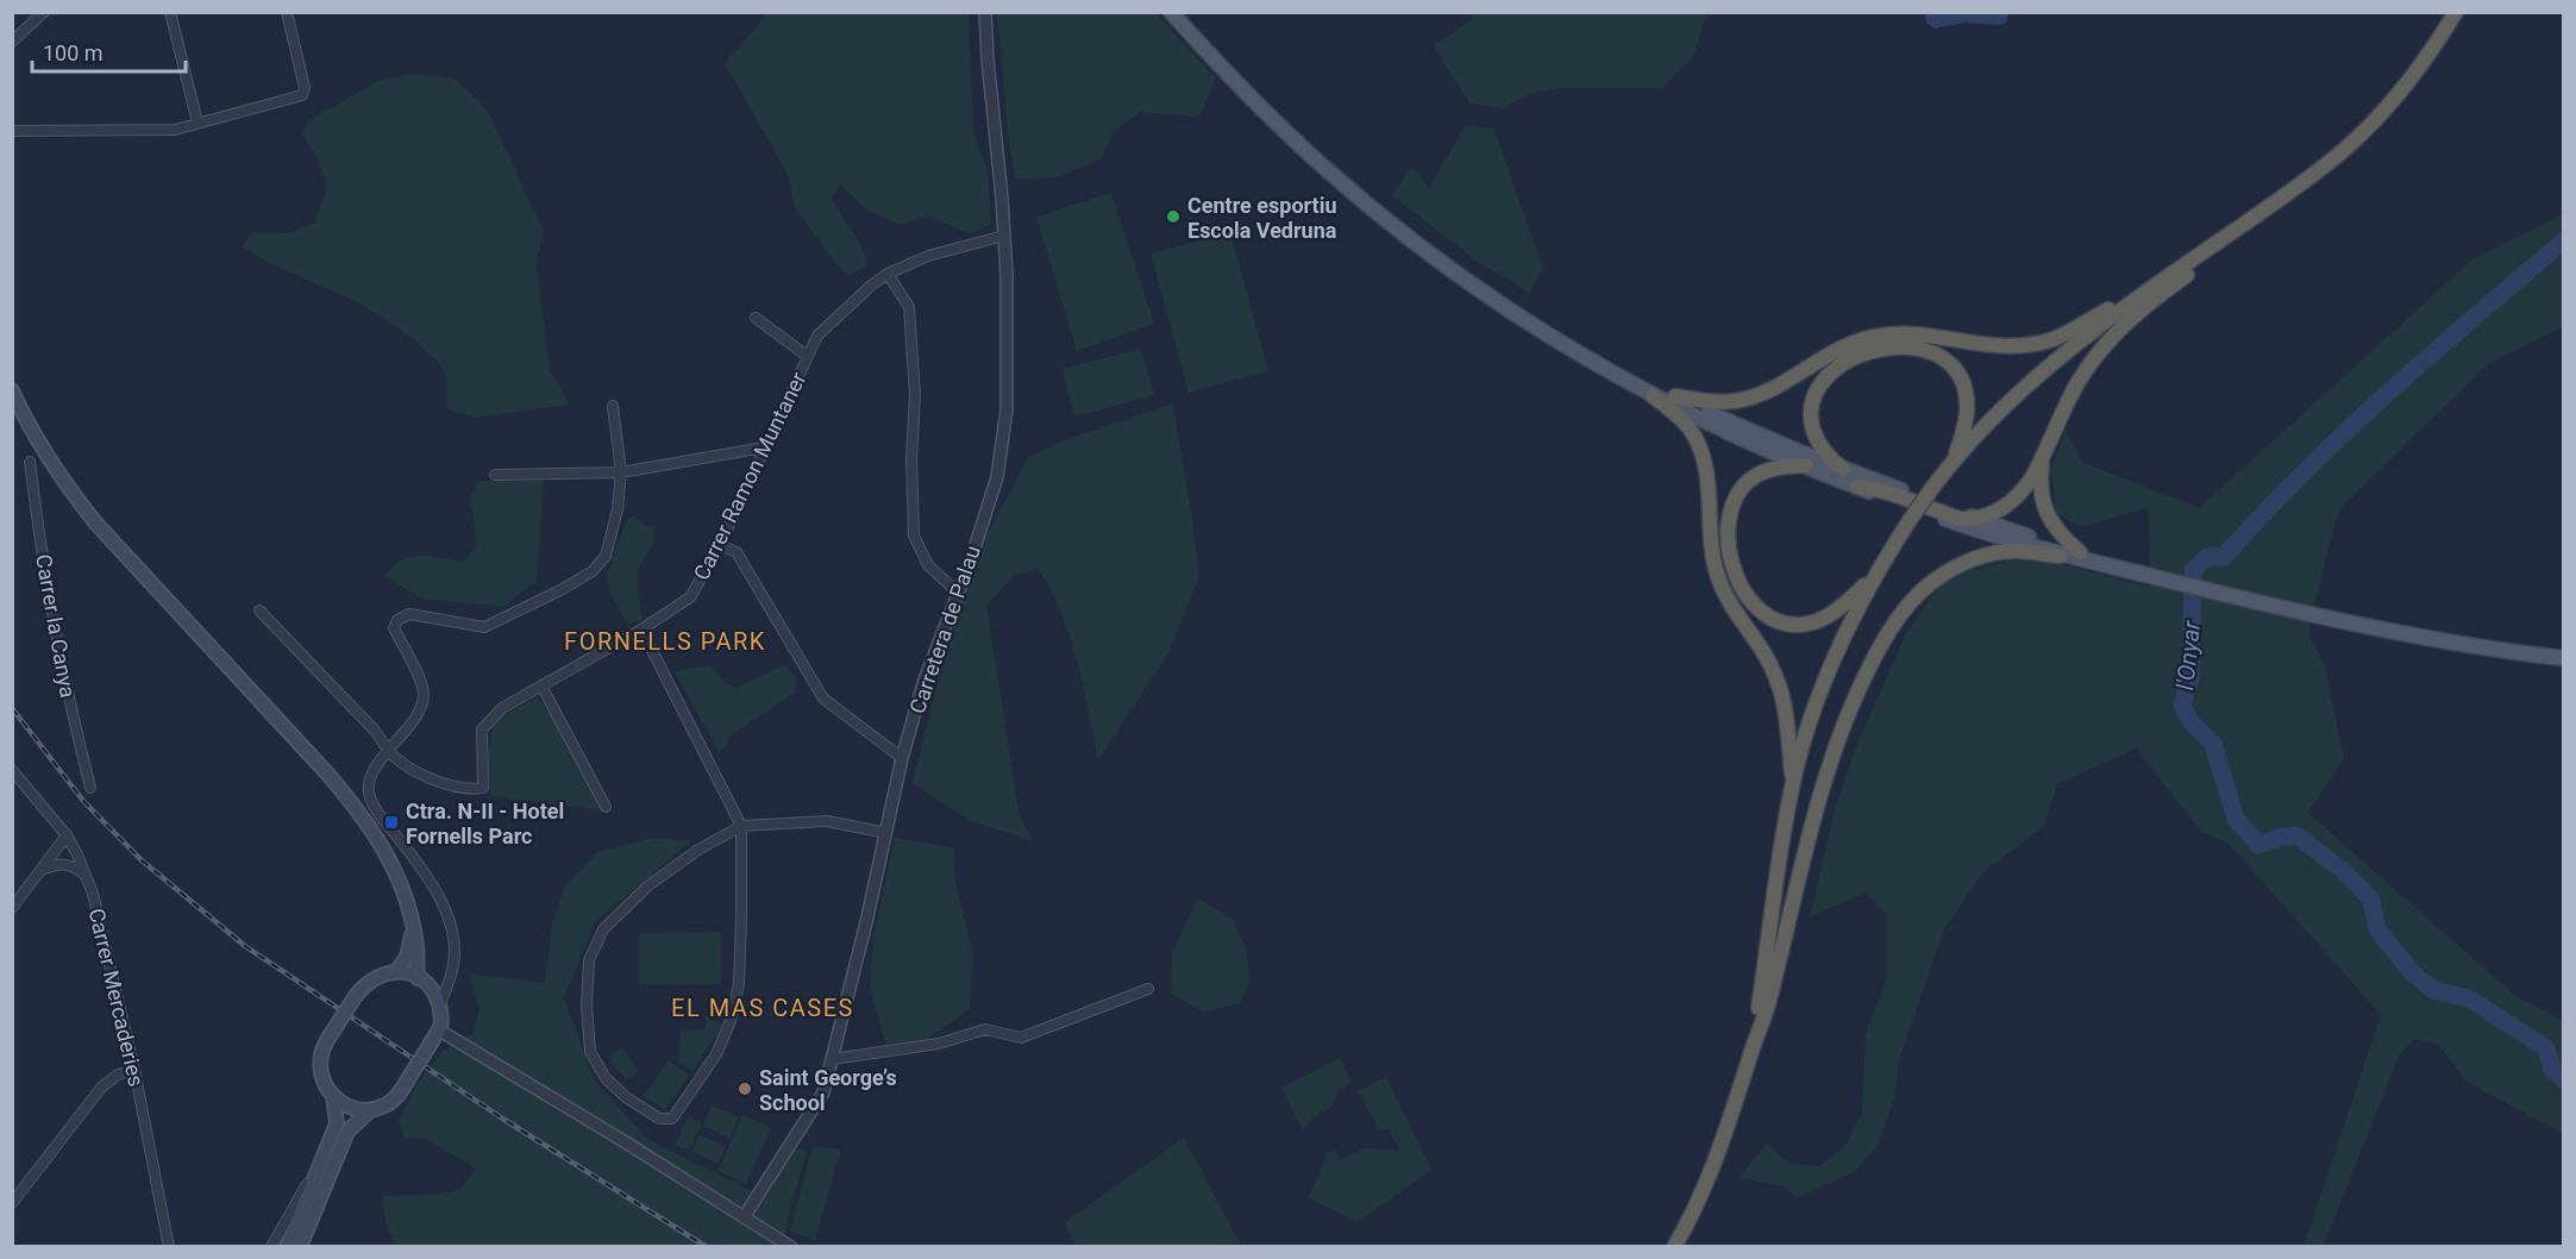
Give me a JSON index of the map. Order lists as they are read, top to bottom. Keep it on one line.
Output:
{"streets":{"street":["Carrer Ramon Muntaner","Carrer la Canya","Carretera de Palau","Carrer Mercaderies"]},"crossings":[["Carrer Ramon Muntaner","Carretera de Palau"]],"districts":["FORNELLS PARK","EL MAS CASES"],"water":["l'Onyar"],"places":{"other":["Centre esportiu Escola Vedruna","Saint George’s School"],"transit":["Ctra. N-II - Hotel Fornells Parc"]},"scale_bar":"100 m"}
